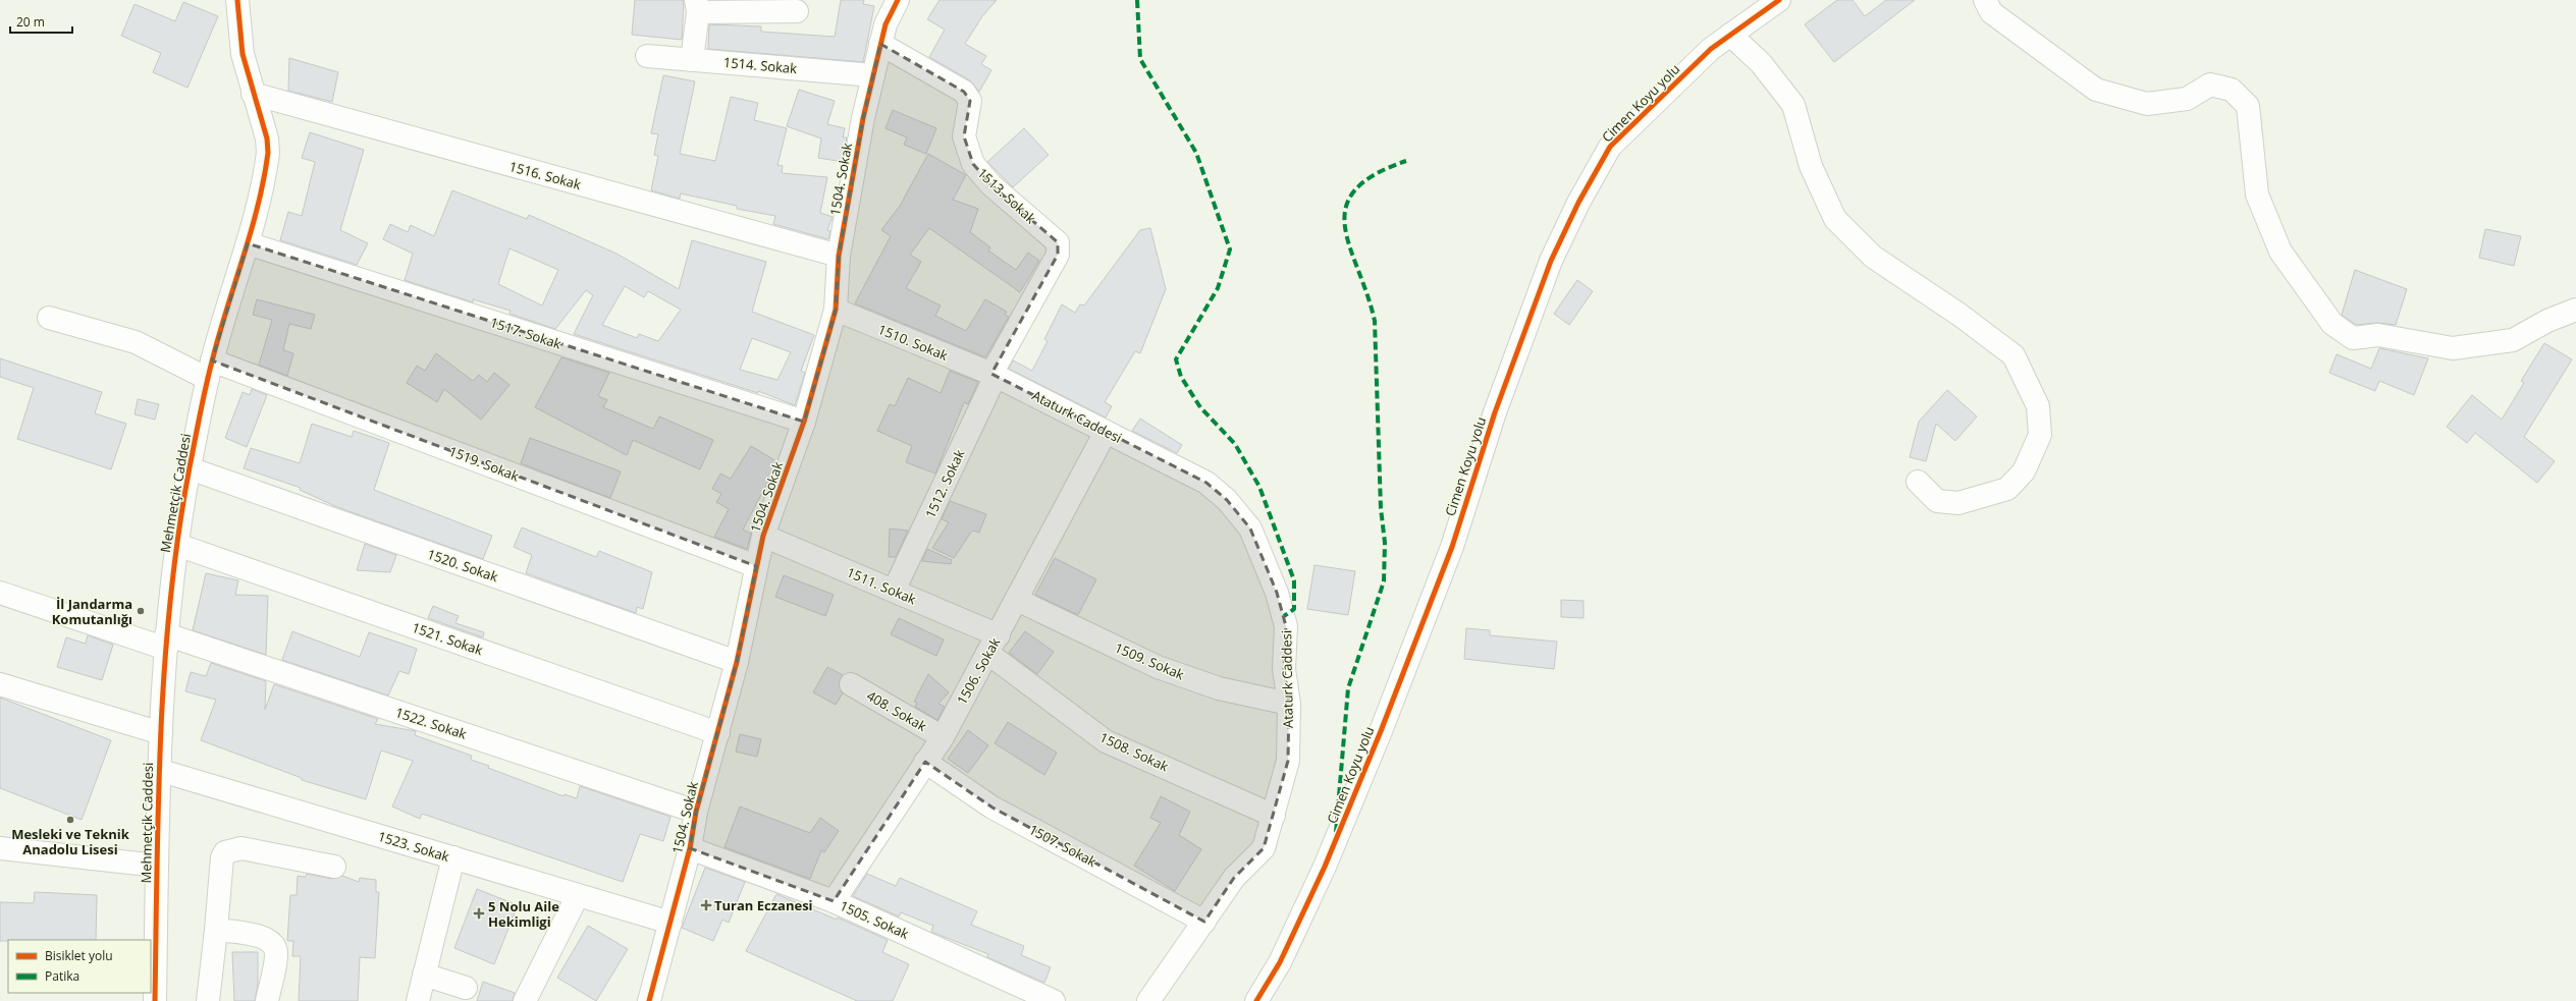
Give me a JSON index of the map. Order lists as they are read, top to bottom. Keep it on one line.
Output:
{"streets":{"street":["1514. Sokak","Cimen Koyu yolu","1516. Sokak","1504. Sokak","1513. Sokak","1517. Sokak","1510. Sokak","Ataturk Caddesi","1519. Sokak","1512. Sokak","Mehmetçik Caddesi","1520. Sokak","1511. Sokak","1521. Sokak","1509. Sokak","1506. Sokak","408. Sokak","1522. Sokak","1508. Sokak","1507. Sokak","1523. Sokak","1505. Sokak"]},"crossings":[["1514. Sokak","1504. Sokak"],["1516. Sokak","1504. Sokak"],["1516. Sokak","Mehmetçik Caddesi"],["1504. Sokak","1513. Sokak"],["1504. Sokak","1517. Sokak"],["1504. Sokak","1510. Sokak"],["1504. Sokak","1519. Sokak"],["1504. Sokak","1520. Sokak"],["1504. Sokak","1511. Sokak"],["1504. Sokak","1521. Sokak"],["1504. Sokak","1522. Sokak"],["1504. Sokak","1523. Sokak"],["1504. Sokak","1505. Sokak"],["1513. Sokak","1510. Sokak"],["1513. Sokak","Ataturk Caddesi"],["1513. Sokak","1512. Sokak"],["1517. Sokak","Mehmetçik Caddesi"],["1510. Sokak","Ataturk Caddesi"],["1510. Sokak","1512. Sokak"],["Ataturk Caddesi","1512. Sokak"],["Ataturk Caddesi","1509. Sokak"],["Ataturk Caddesi","1506. Sokak"],["Ataturk Caddesi","1508. Sokak"],["Ataturk Caddesi","1507. Sokak"],["1519. Sokak","Mehmetçik Caddesi"],["1512. Sokak","1511. Sokak"],["Mehmetçik Caddesi","1520. Sokak"],["Mehmetçik Caddesi","1521. Sokak"],["Mehmetçik Caddesi","1522. Sokak"],["Mehmetçik Caddesi","1523. Sokak"],["1511. Sokak","1506. Sokak"],["1511. Sokak","1508. Sokak"],["1509. Sokak","1506. Sokak"],["1506. Sokak","408. Sokak"],["1506. Sokak","1508. Sokak"],["1506. Sokak","1507. Sokak"],["1506. Sokak","1505. Sokak"]],"places":{"other":["İl Jandarma Komutanlığı","Mesleki ve Teknik Anadolu Lisesi"],"health":["Turan Eczanesi","5 Nolu Aile Hekimligi"]},"legend":["Bisiklet yolu","Patika"],"scale_bar":"20 m"}
